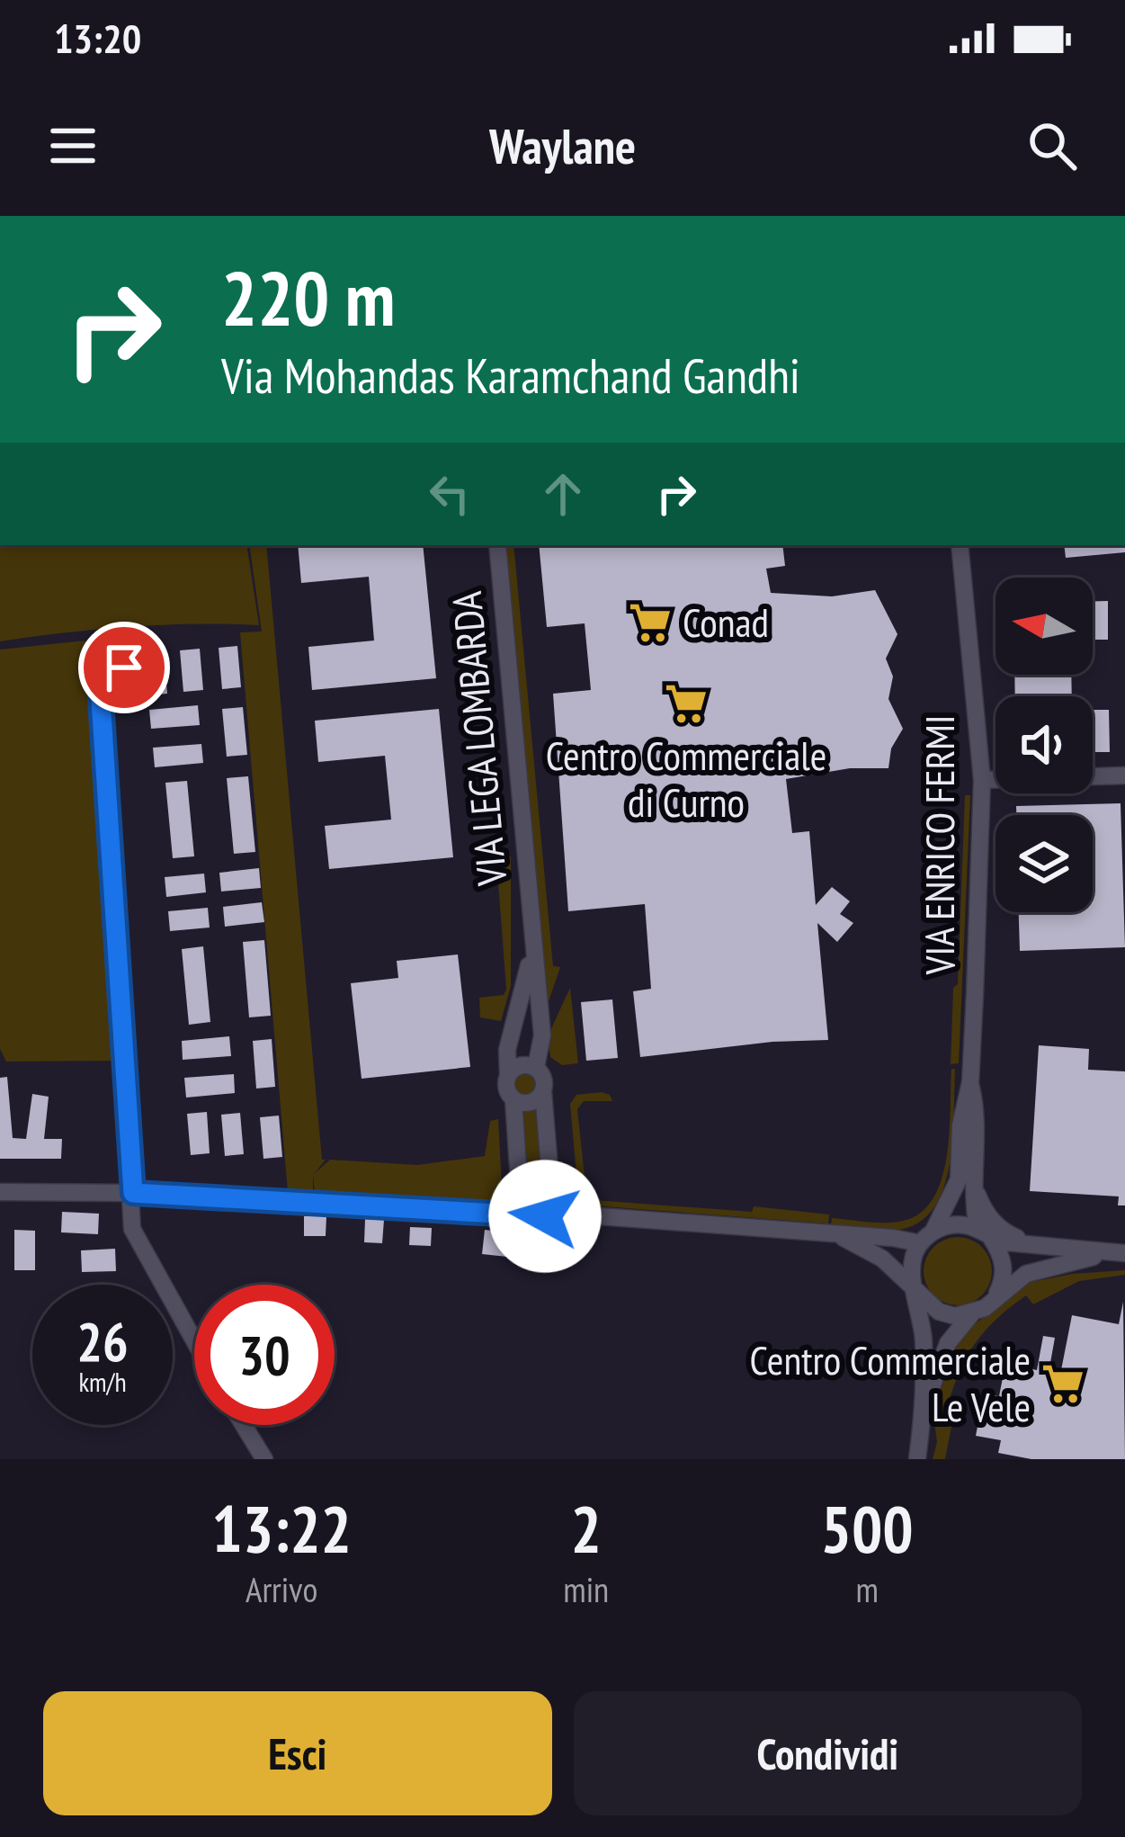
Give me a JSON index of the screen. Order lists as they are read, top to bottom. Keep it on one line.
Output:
{"streets":{"street":["VIA LEGA LOMBARDA","VIA ENRICO FERMI"]},"places":{"supermarket":["Conad","Centro Commerciale di Curno","Centro Commerciale Le Vele"]},"north":"left","page":{"status":"13:20","header":"Waylane","turn":["220 m","Via Mohandas Karamchand Gandhi"],"speed":"26 km/h","limit":"30","eta":["13:22","Arrivo","2","min","500","m"],"buttons":["Esci","Condividi"]}}
